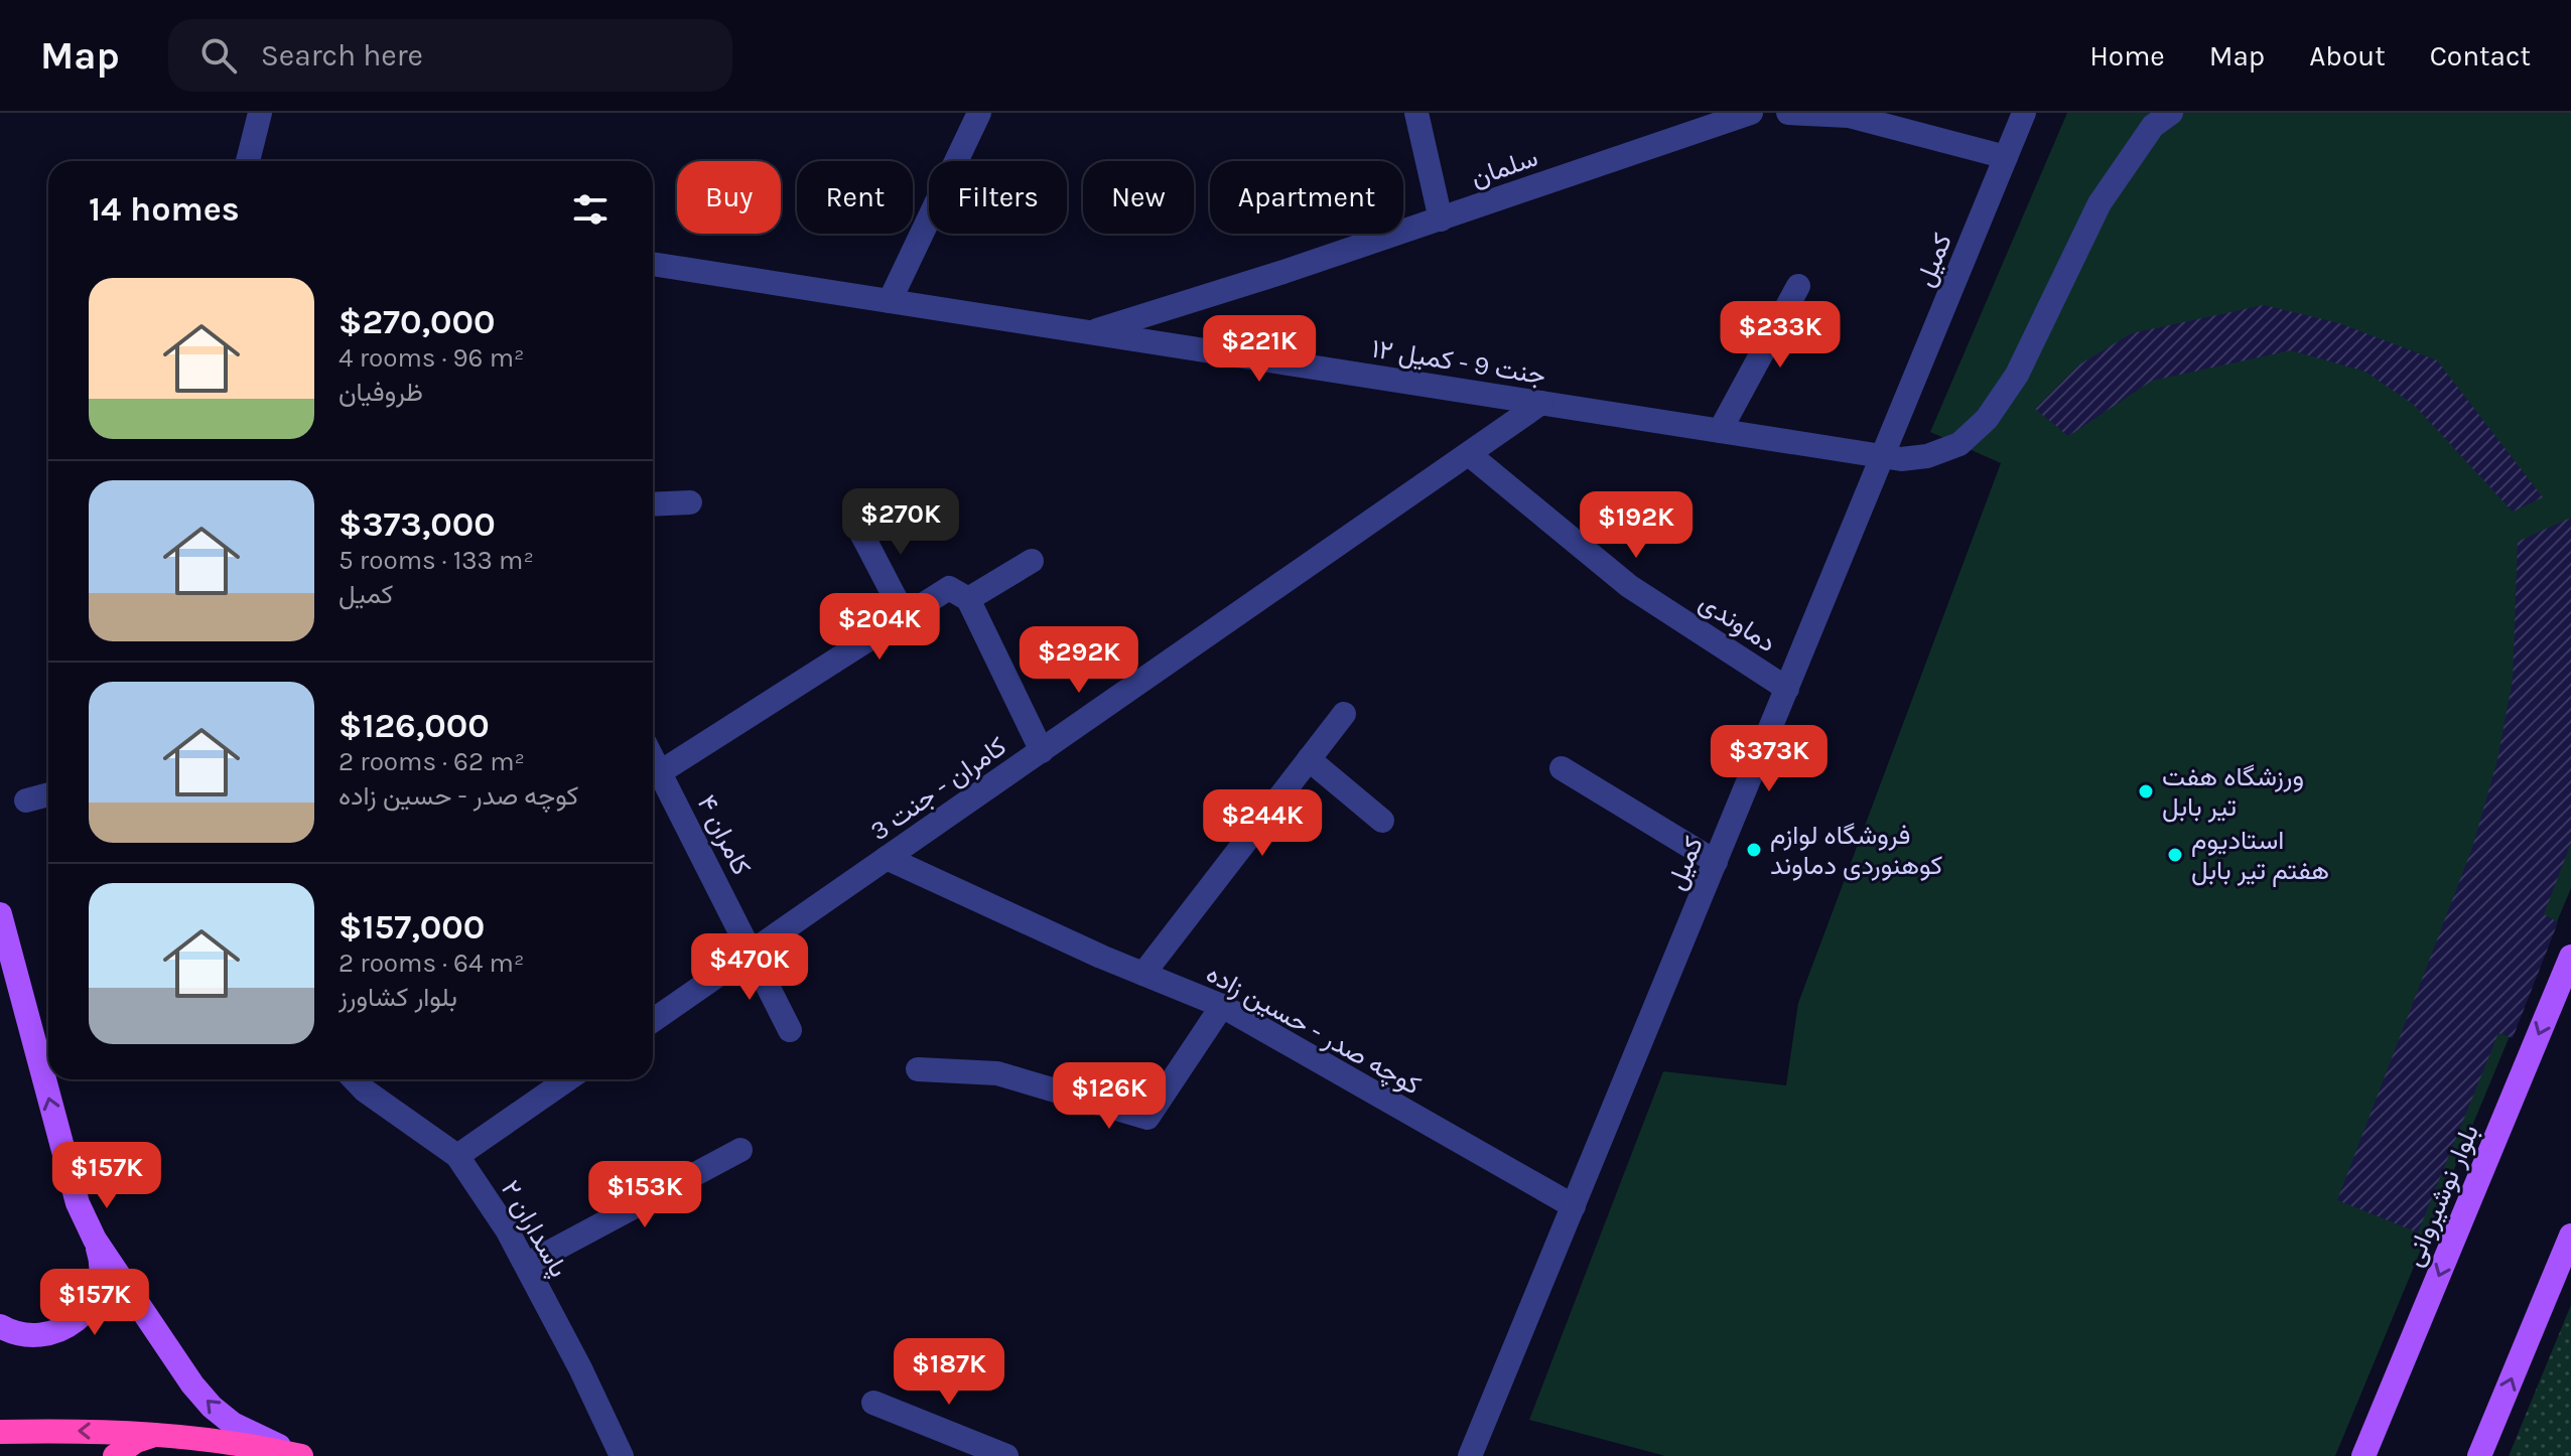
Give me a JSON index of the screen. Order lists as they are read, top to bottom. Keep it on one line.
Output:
{"streets":{"main road":["بلوار نوشیروانی"],"street":["سلمان","کمیل","جنت 9 - کمیل ۱۲","دماوندی","کامران - جنت 3","کامران ۴","کوچه صدر - حسین زاده","پاسداران ۲"]},"crossings":[["سلمان","جنت 9 - کمیل ۱۲"],["کمیل","جنت 9 - کمیل ۱۲"],["کمیل","دماوندی"],["کمیل","کوچه صدر - حسین زاده"],["جنت 9 - کمیل ۱۲","کامران - جنت 3"],["دماوندی","کامران - جنت 3"],["کامران - جنت 3","کامران ۴"],["کامران - جنت 3","کوچه صدر - حسین زاده"]],"places":["ورزشگاه هفت تیر بابل","فروشگاه لوازم کوهنوردی دماوند","استادیوم هفتم تیر بابل"],"page":{"header":"Map","search":"Search here","nav":["Home","Map","About","Contact"],"chip":["Buy","Rent","Filters","New","Apartment"],"heading":"14 homes","list":[{"name":"$270,000","note":"4 rooms · 96 m² · ظروفیان"},{"name":"$373,000","note":"5 rooms · 133 m² · کمیل"},{"name":"$126,000","note":"2 rooms · 62 m² · کوچه صدر - حسین زاده"},{"name":"$157,000","note":"2 rooms · 64 m² · بلوار کشاورز"}],"price":["$233K","$221K","$270K","$192K","$204K","$292K","$373K","$244K","$470K","$126K","$157K","$153K","$157K","$187K"]}}
